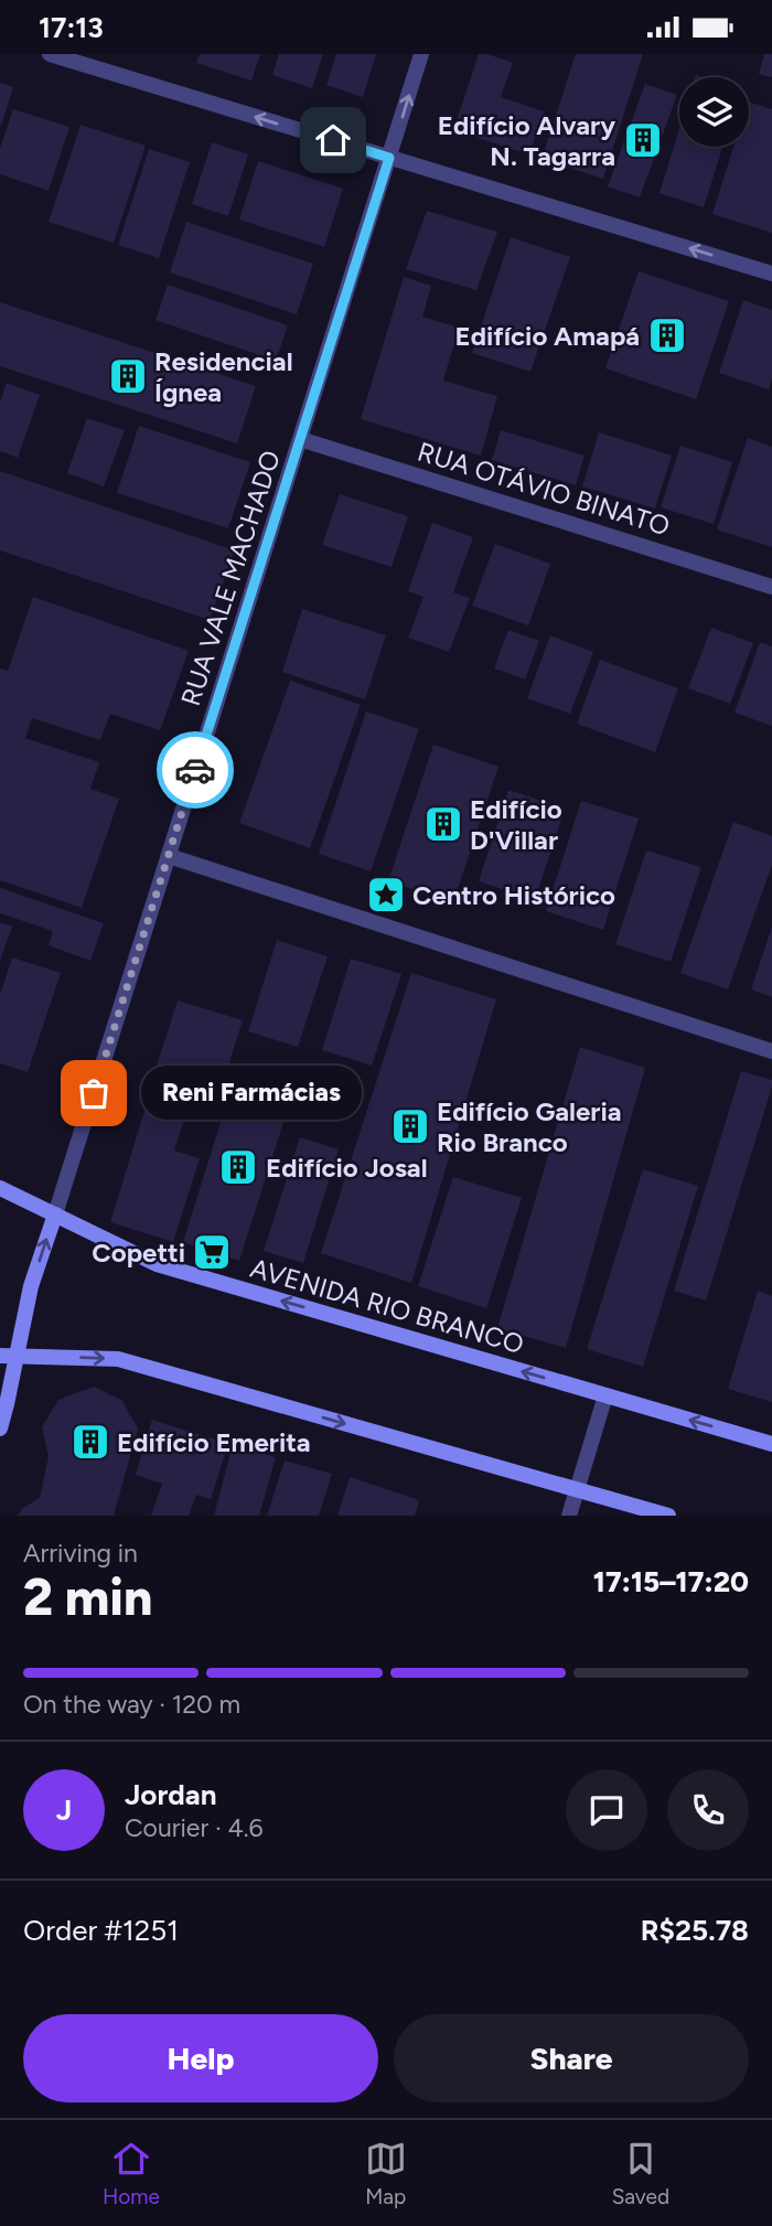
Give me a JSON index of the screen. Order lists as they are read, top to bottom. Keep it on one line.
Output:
{"streets":{"street":["RUA OTÁVIO BINATO","RUA VALE MACHADO","AVENIDA RIO BRANCO"]},"crossings":[["RUA OTÁVIO BINATO","RUA VALE MACHADO"],["RUA VALE MACHADO","AVENIDA RIO BRANCO"]],"places":{"building":["Edifício Alvary N. Tagarra","Edifício Amapá","Residencial Ígnea","Edifício D'Villar","Edifício Galeria Rio Branco","Edifício Josal","Edifício Emerita"],"place":["Centro Histórico"],"other":["Reni Farmácias"],"supermarket":["Copetti"]},"page":{"status":"17:13","bubble":"Reni Farmácias","heading":["2 min","Arriving in","17:15–17:20"],"panel":["Jordan","Courier · 4.6","Order #1251","R$25.78"],"bar":"On the way · 120 m","round":"J","buttons":["Help","Share"],"tabs":["Home","Map","Saved"]}}
